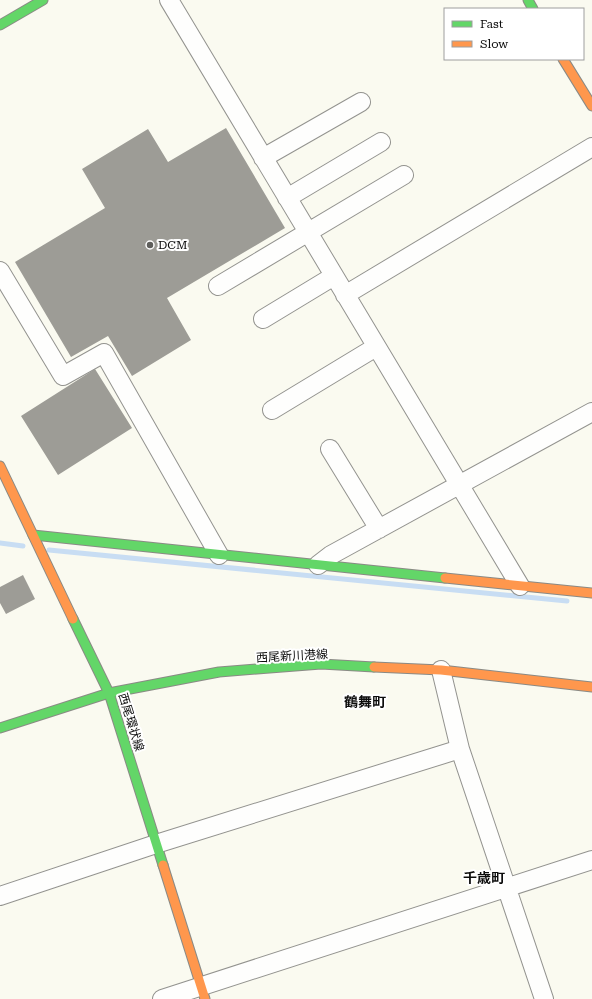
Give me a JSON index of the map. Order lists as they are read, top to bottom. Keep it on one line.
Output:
{"streets":{"main road":["西尾新川港線","西尾環状線"]},"crossings":[["西尾新川港線","西尾環状線"]],"districts":["鶴舞町","千歳町"],"places":["DCM"],"legend":["Fast","Slow"]}
